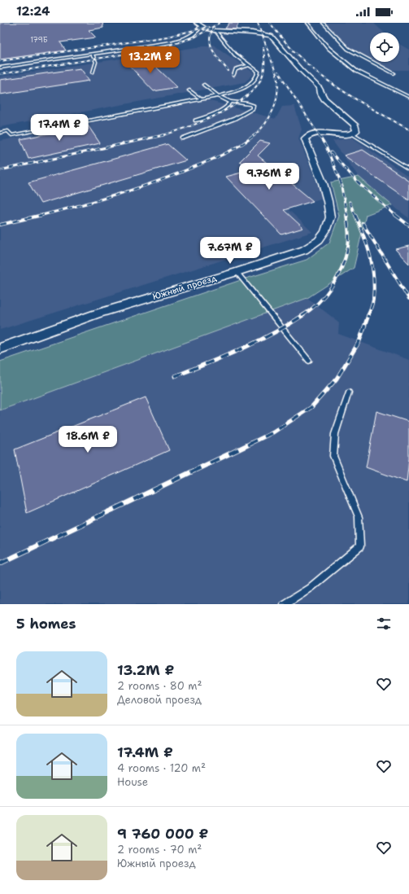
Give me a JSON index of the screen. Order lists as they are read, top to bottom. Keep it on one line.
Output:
{"streets":{"street":["Южный проезд"]},"house_numbers":["179Б"],"page":{"status":"12:24","price":["13.2M ₽","17.4M ₽","9.76M ₽","7.67M ₽","18.6M ₽"],"heading":"5 homes","list":[{"name":"13.2M ₽","note":"2 rooms · 80 m² · Деловой проезд"},{"name":"17.4M ₽","note":"4 rooms · 120 m² · House"},{"name":"9 760 000 ₽","note":"2 rooms · 70 m² · Южный проезд"}]}}
